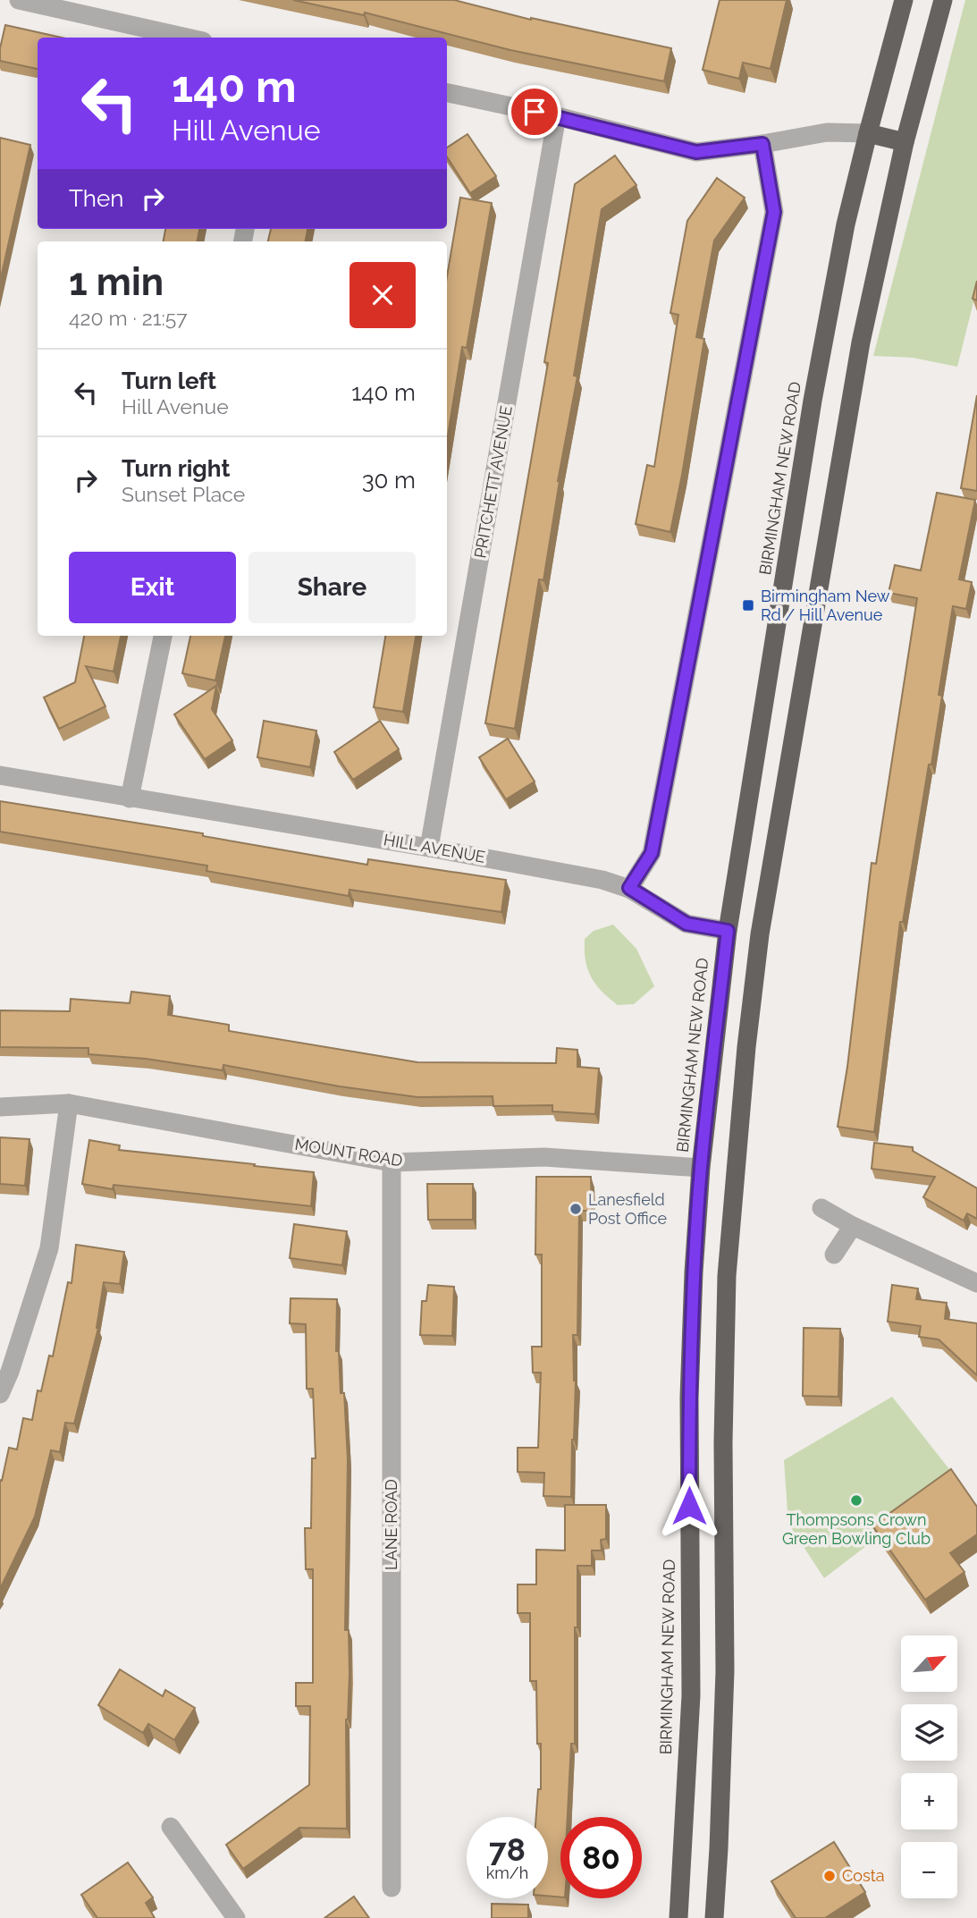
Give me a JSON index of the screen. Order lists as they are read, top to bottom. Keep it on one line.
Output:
{"streets":{"highway":["BIRMINGHAM NEW ROAD"],"street":["PRITCHETT AVENUE","HILL AVENUE","MOUNT ROAD","LANE ROAD"]},"crossings":[["BIRMINGHAM NEW ROAD","HILL AVENUE"],["BIRMINGHAM NEW ROAD","MOUNT ROAD"],["PRITCHETT AVENUE","HILL AVENUE"],["MOUNT ROAD","LANE ROAD"]],"places":{"transit":["Birmingham New Rd / Hill Avenue"],"other":["Lanesfield Post Office","Thompsons Crown Green Bowling Club","Costa"]},"north":"top right","page":{"turn":["140 m","Hill Avenue"],"then":"Then","heading":["1 min","420 m · 21:57"],"list":[{"name":"Turn left","note":"Hill Avenue","value":"140 m"},{"name":"Turn right","note":"Sunset Place","value":"30 m"}],"buttons":["Exit","Share"],"map_buttons":["+","−"],"speed":"78 km/h","limit":"80"}}
